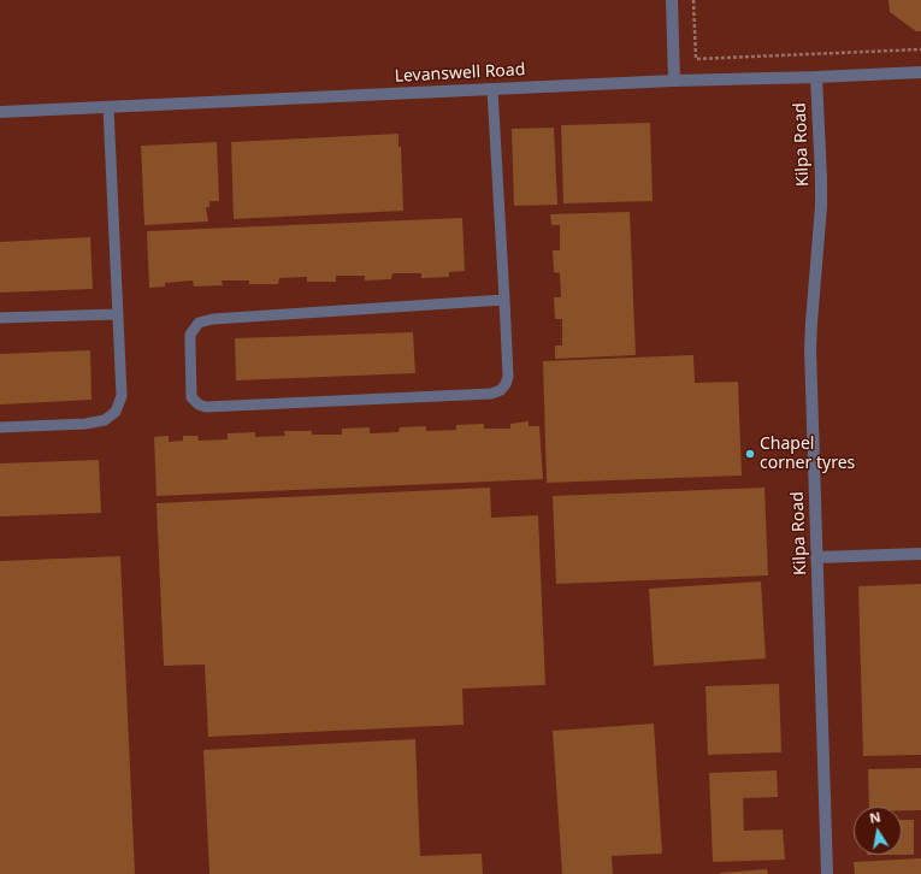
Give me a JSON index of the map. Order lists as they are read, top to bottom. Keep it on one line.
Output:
{"streets":{"street":["Levanswell Road","Kilpa Road"]},"crossings":[["Levanswell Road","Kilpa Road"]],"places":["Chapel corner tyres"],"north":"top"}
